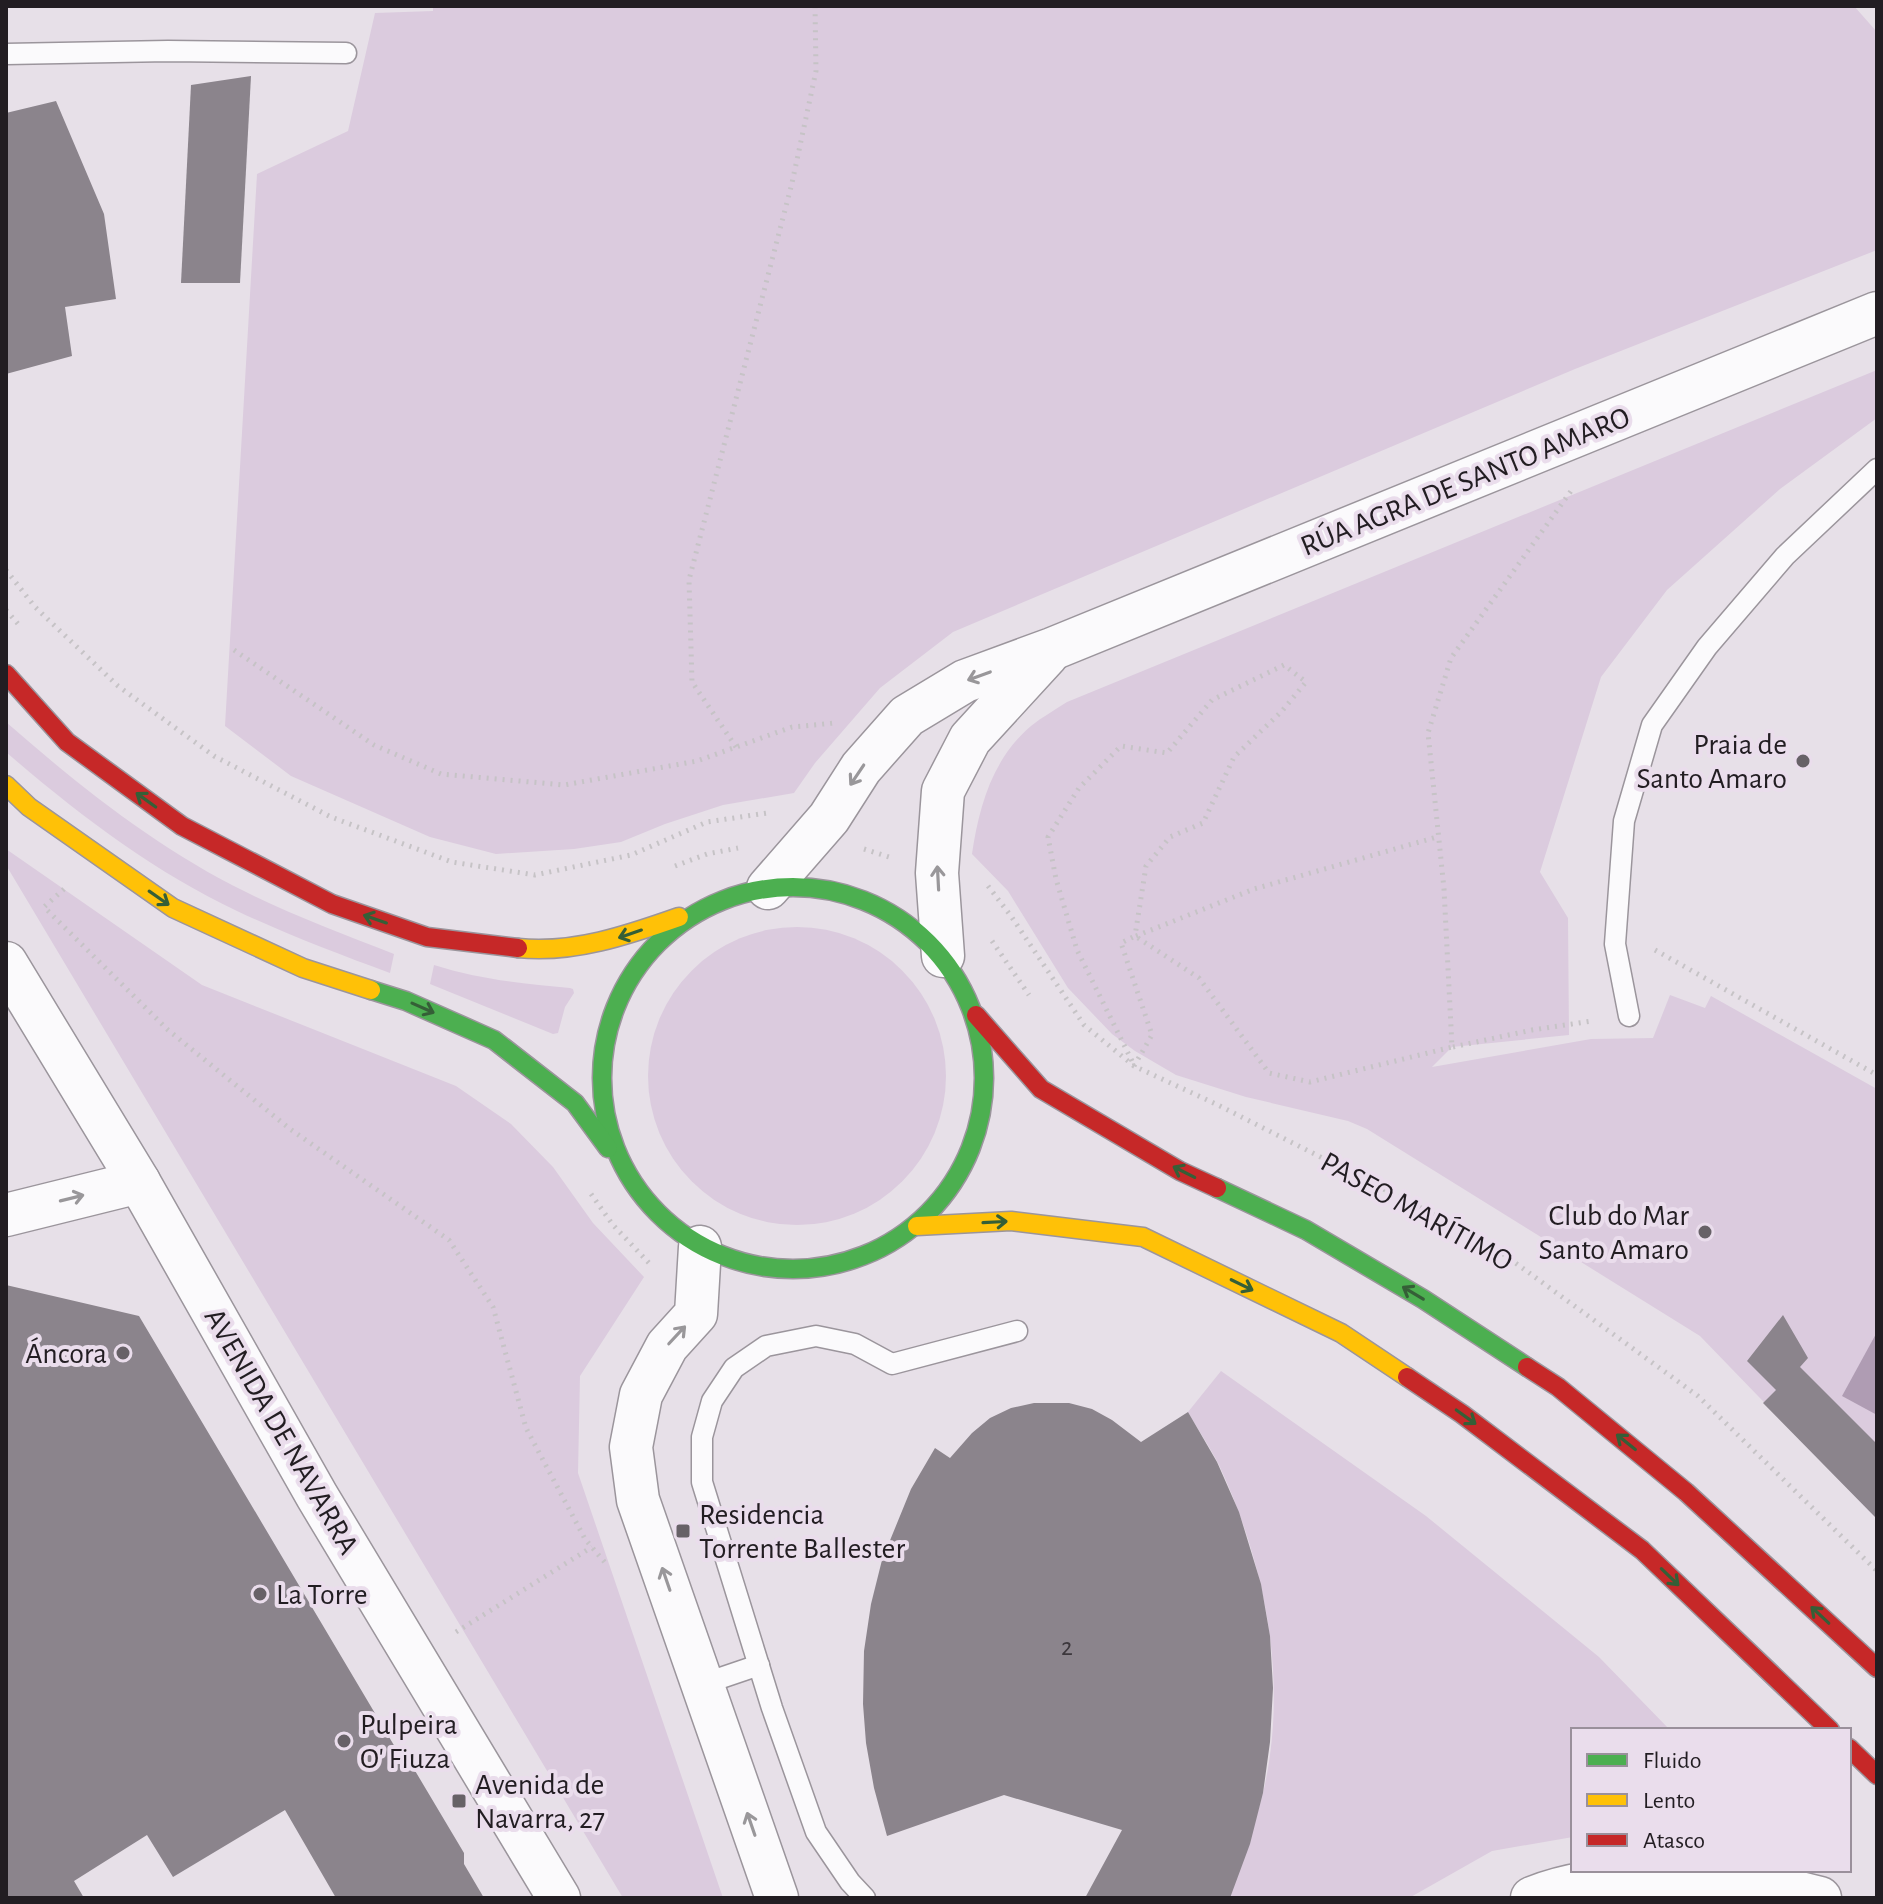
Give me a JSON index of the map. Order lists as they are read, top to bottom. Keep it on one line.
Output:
{"streets":{"street":["RÚA AGRA DE SANTO AMARO","AVENIDA DE NAVARRA"],"path":["PASEO MARÍTIMO"]},"places":{"other":["Praia de Santo Amaro","Club do Mar Santo Amaro","Áncora","La Torre","Pulpeira O' Fiuza"],"transit":["Residencia Torrente Ballester","Avenida de Navarra, 27"]},"house_numbers":["2"],"legend":["Fluido","Lento","Atasco"]}
